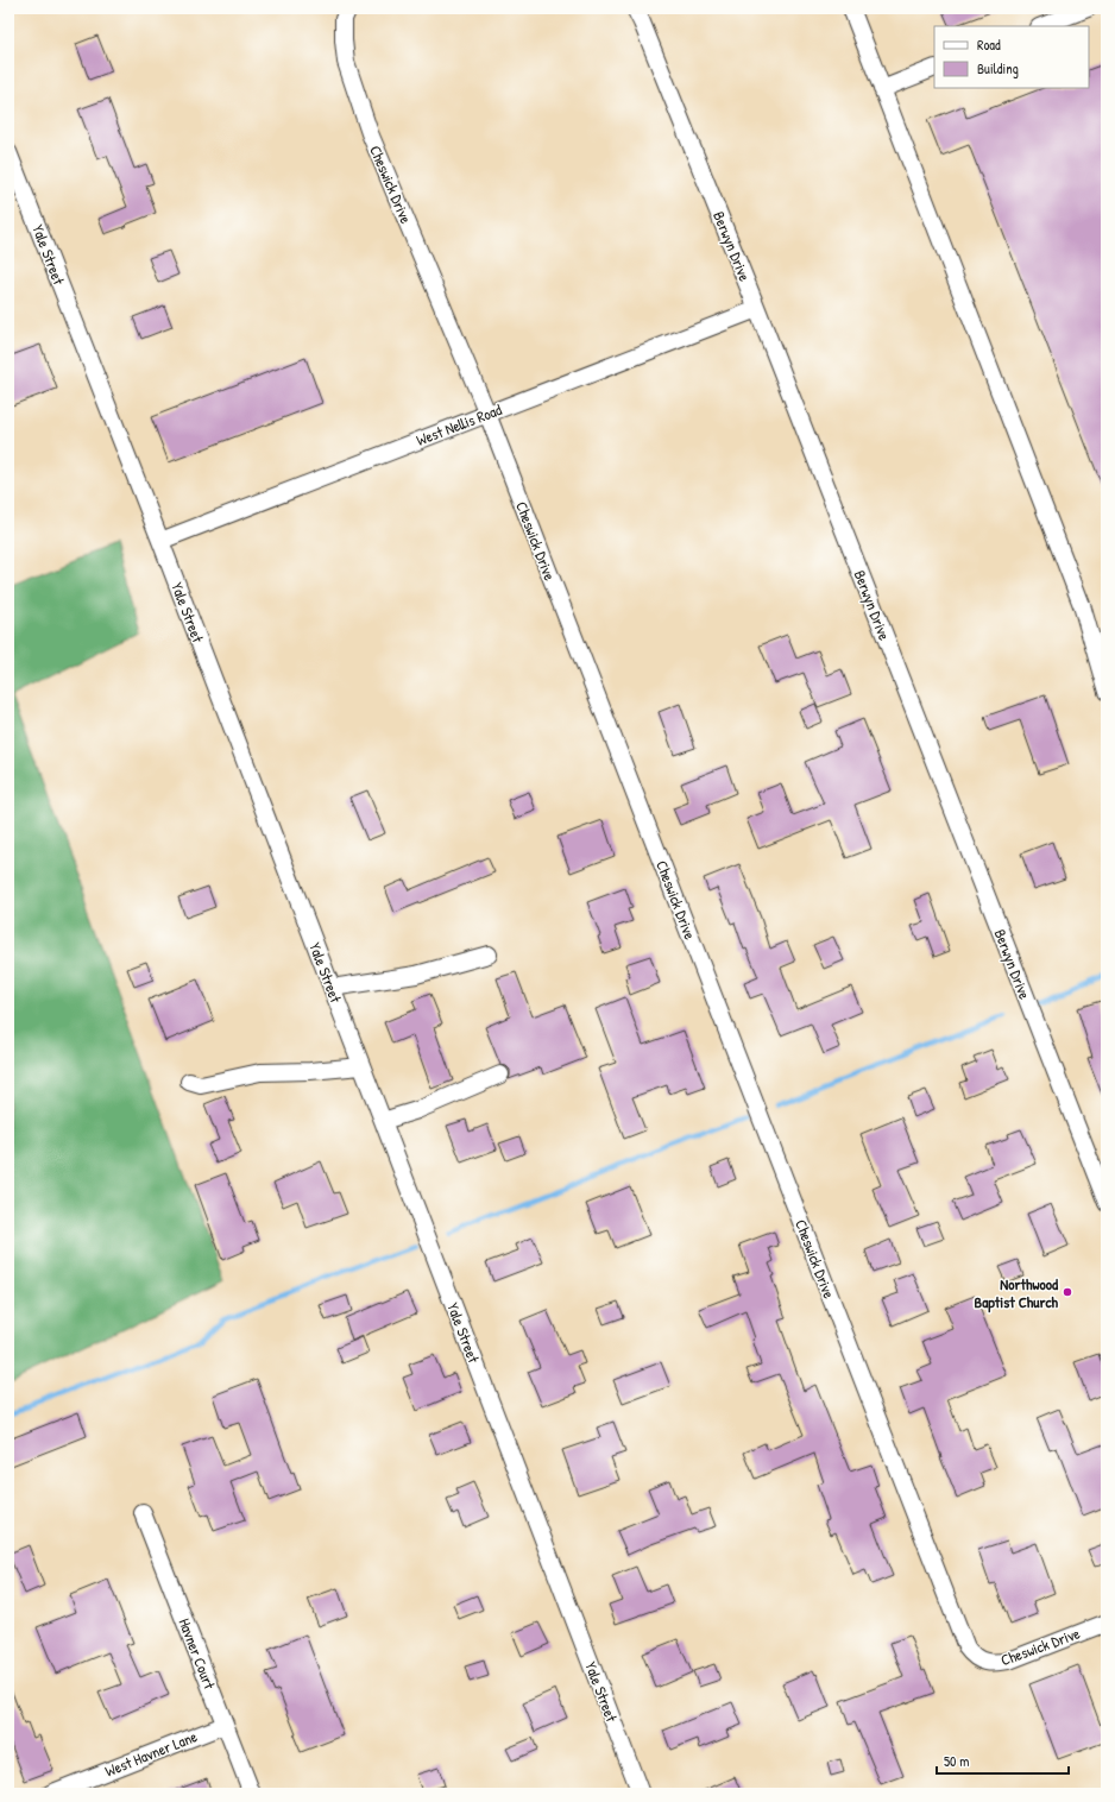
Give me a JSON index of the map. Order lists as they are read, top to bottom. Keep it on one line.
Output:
{"streets":{"street":["Cheswick Drive","Berwyn Drive","Yale Street","West Nellis Road","Havner Court","West Havner Lane"]},"crossings":[["Cheswick Drive","West Nellis Road"],["Berwyn Drive","West Nellis Road"],["Yale Street","West Nellis Road"],["Havner Court","West Havner Lane"]],"places":["Northwood Baptist Church"],"legend":["Road","Building"],"scale_bar":"50 m"}
